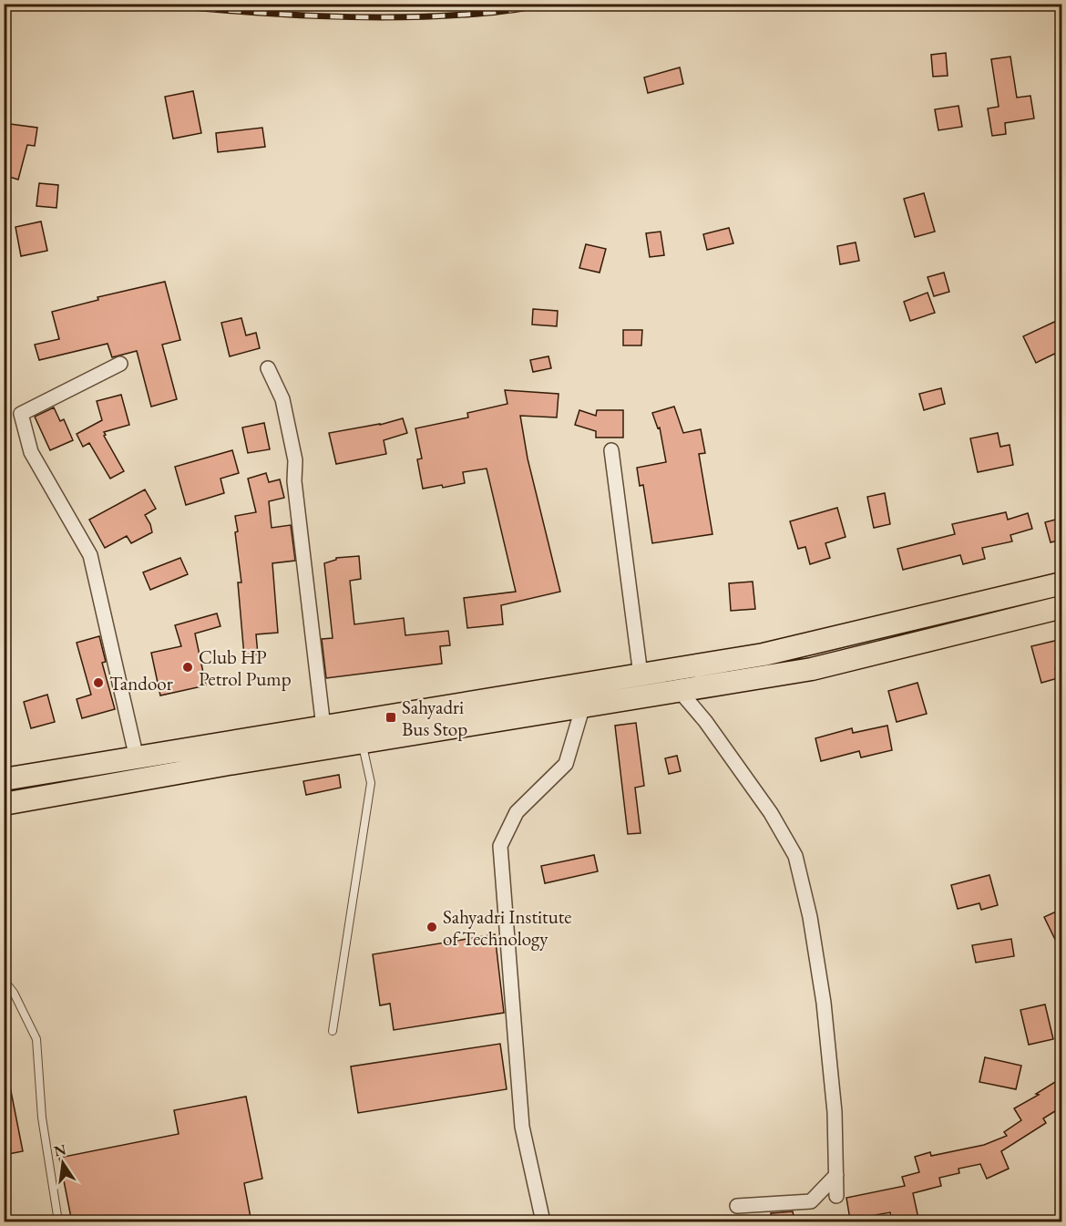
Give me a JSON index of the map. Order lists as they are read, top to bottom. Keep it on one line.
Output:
{"places":{"other":["Club HP Petrol Pump","Tandoor","Sahyadri Institute of Technology"],"transit":["Sahyadri Bus Stop"]},"north":"top"}
